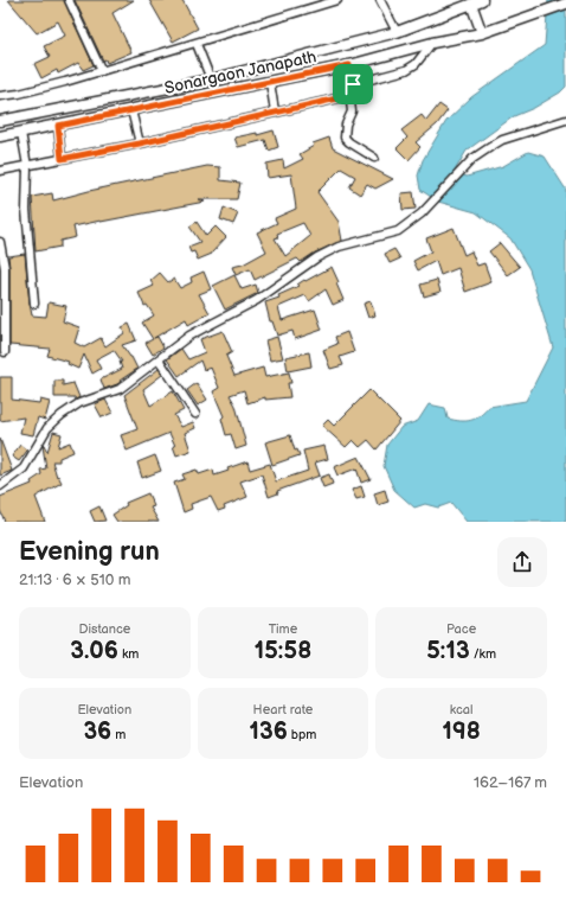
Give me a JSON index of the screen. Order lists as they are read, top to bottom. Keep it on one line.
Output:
{"streets":{"main road":["Sonargaon Janapath"]},"page":{"heading":["Evening run","21:13 · 6 × 510 m"],"stats":[["Distance","3.06 km"],["Time","15:58"],["Pace","5:13 /km"],["Elevation","36 m"],["Heart rate","136 bpm"],["kcal","198"]],"chart":["Elevation","162–167 m"]}}
